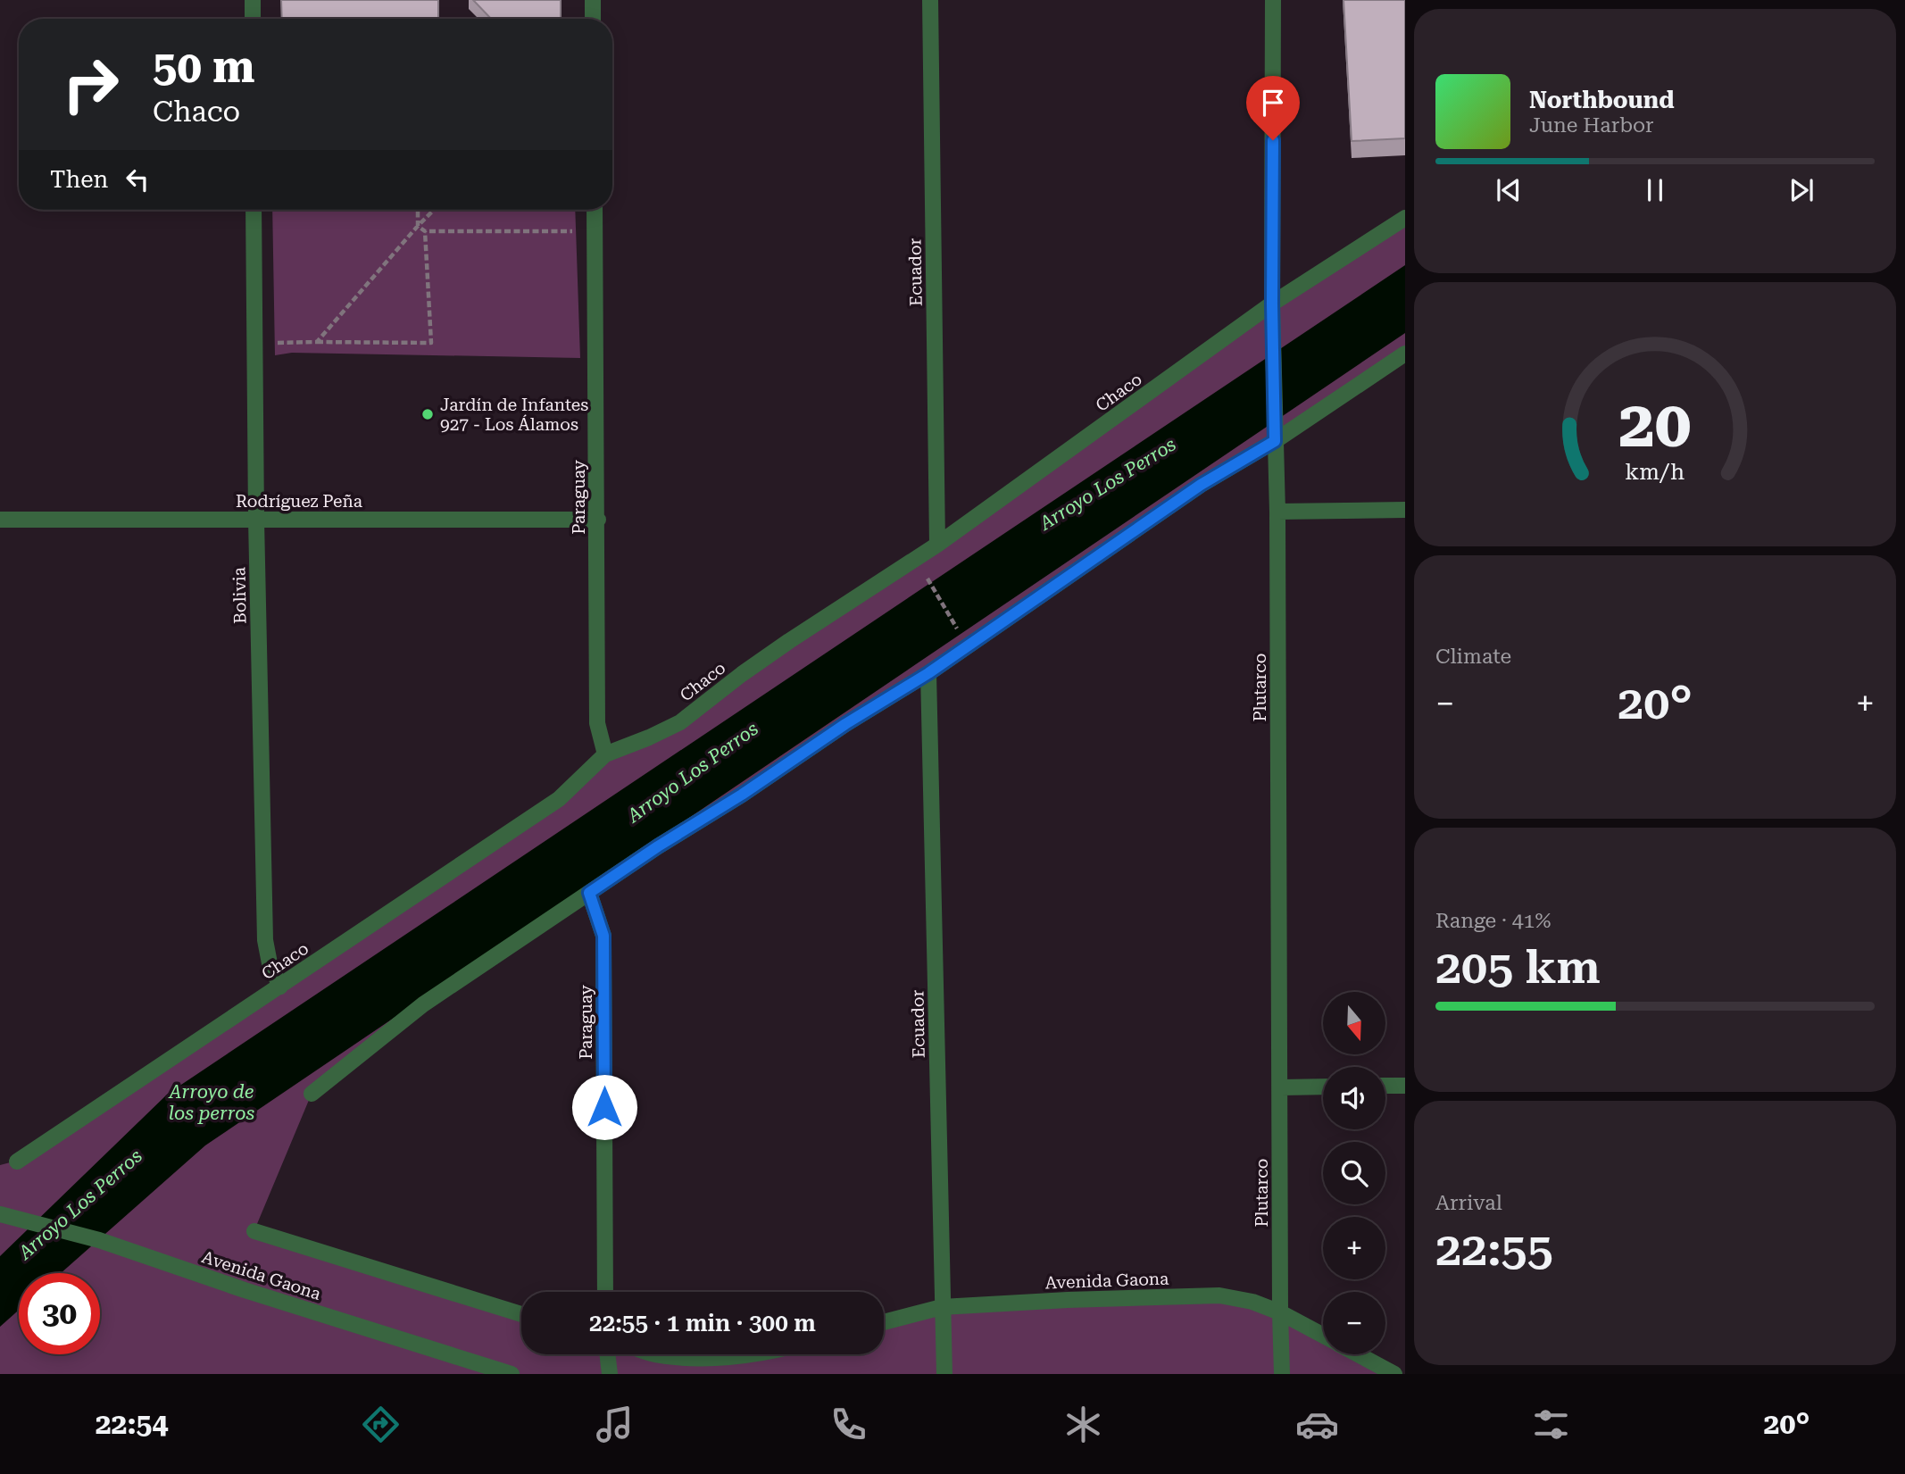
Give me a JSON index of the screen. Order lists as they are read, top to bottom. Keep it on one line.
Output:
{"streets":{"street":["Ecuador","Chaco","Paraguay","Rodríguez Peña","Bolivia","Plutarco","Avenida Gaona"]},"crossings":[["Ecuador","Chaco"],["Ecuador","Avenida Gaona"],["Chaco","Paraguay"],["Chaco","Bolivia"],["Chaco","Plutarco"],["Paraguay","Rodríguez Peña"],["Rodríguez Peña","Bolivia"],["Plutarco","Avenida Gaona"]],"water":["Arroyo Los Perros","Arroyo de los perros"],"places":["Jardín de Infantes 927 - Los Álamos"],"north":"bottom","page":{"turn":["50 m","Chaco"],"song":["Northbound","June Harbor"],"then":"Then","tile":["Climate",["Range · 41%","205 km"],["Arrival","22:55"]],"heat":["−","20°","+"],"map_buttons":["+","−"],"limit":"30","trip":"22:55 · 1 min · 300 m","tabs":["22:54","20°"],"gauge":["20","km/h"]}}
